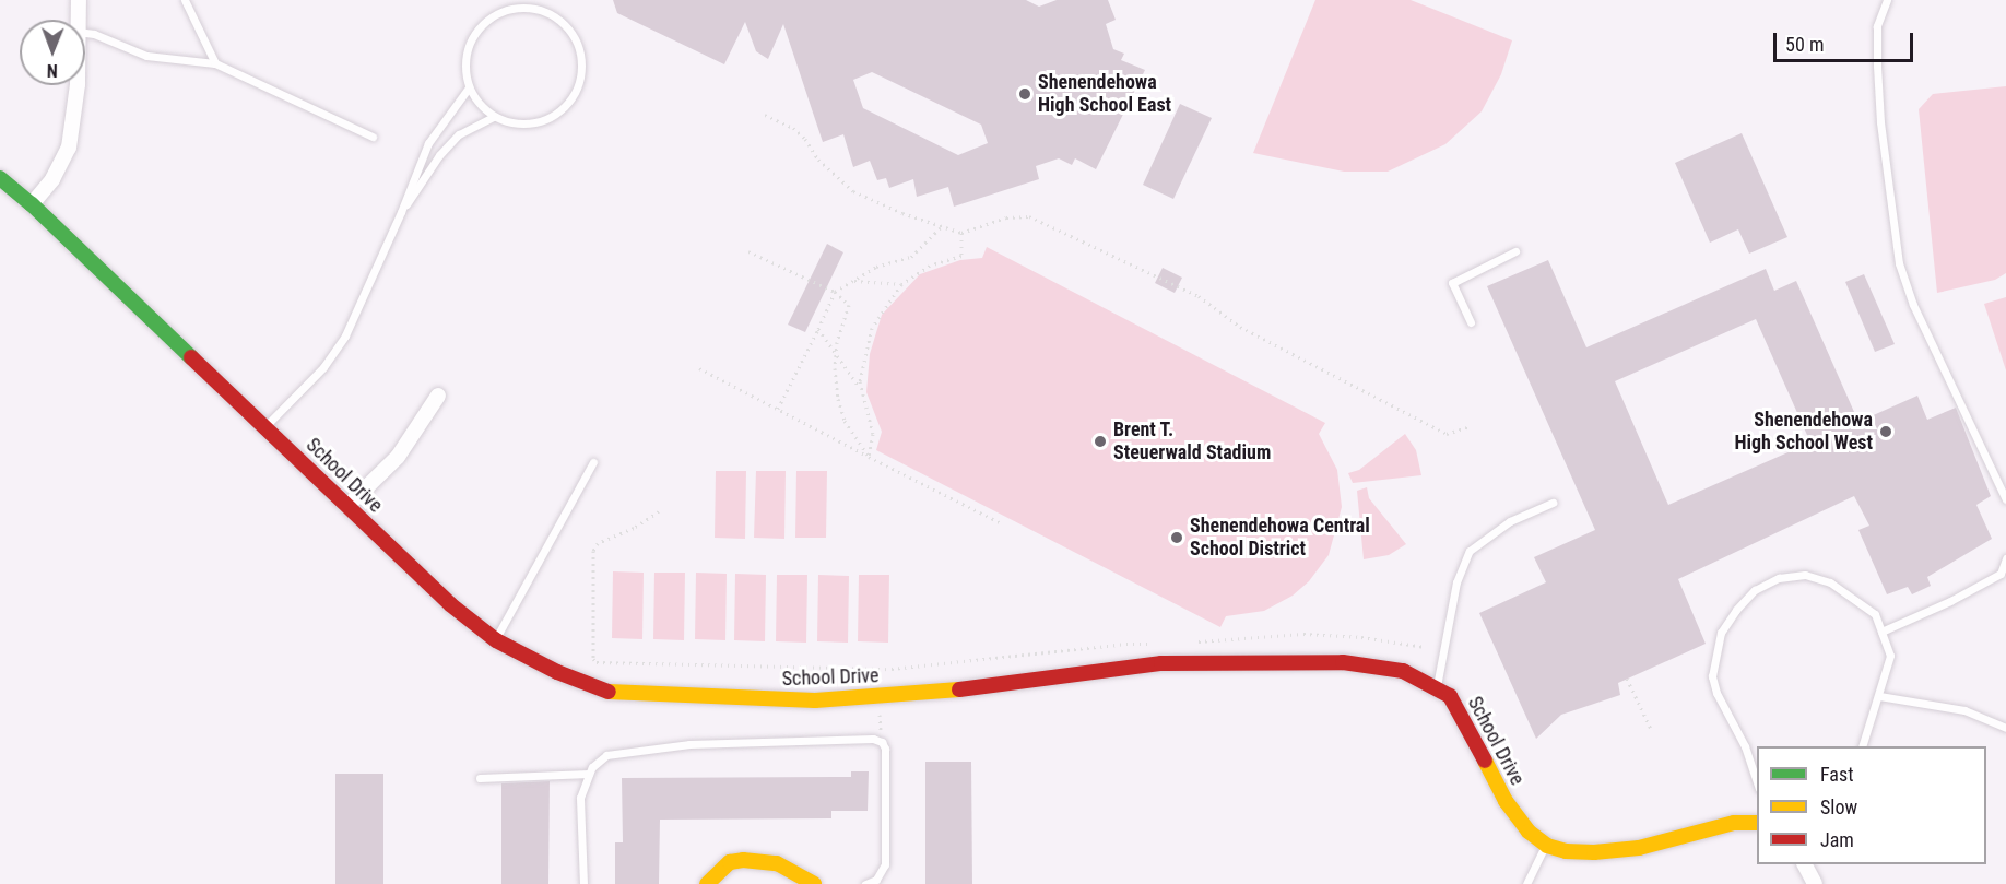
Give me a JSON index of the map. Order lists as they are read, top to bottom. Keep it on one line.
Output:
{"streets":{"street":["School Drive"]},"places":["Shenendehowa High School East","Shenendehowa High School West","Brent T. Steuerwald Stadium","Shenendehowa Central School District"],"legend":["Fast","Slow","Jam"],"scale_bar":"50 m","north":"bottom"}
